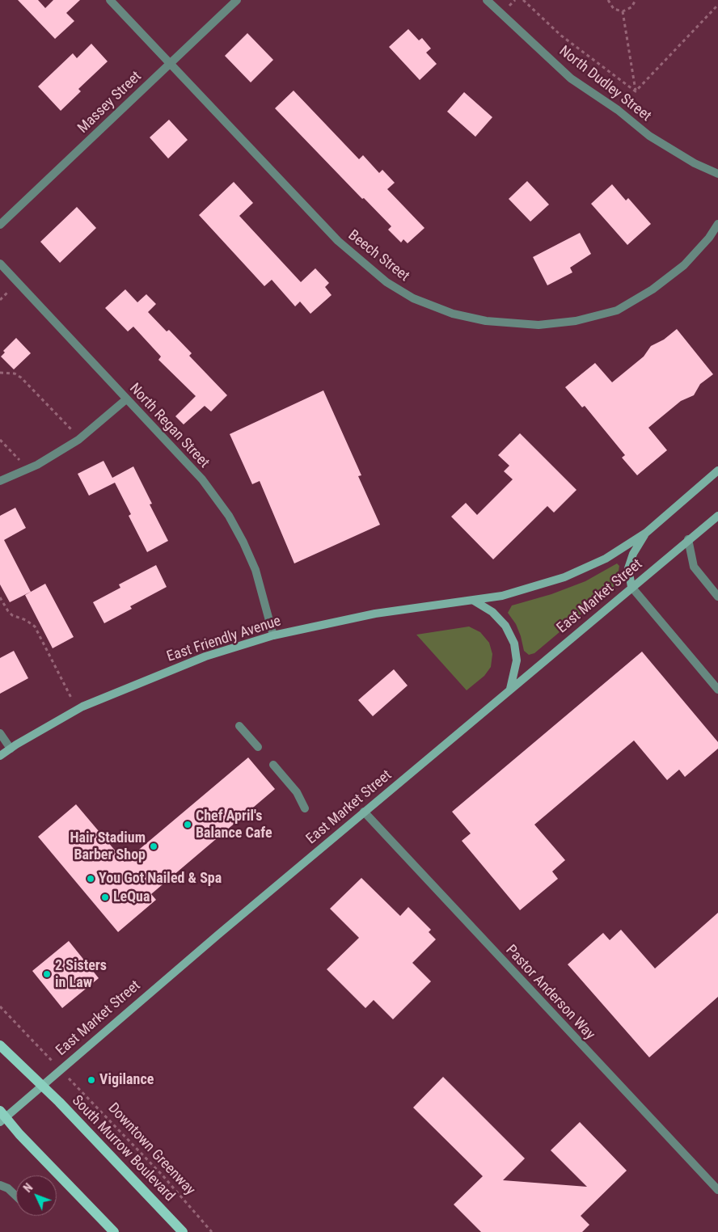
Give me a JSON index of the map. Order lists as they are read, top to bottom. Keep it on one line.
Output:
{"streets":{"main road":["East Market Street","East Friendly Avenue","South Murrow Boulevard"],"street":["North Dudley Street","Massey Street","Beech Street","North Regan Street","Pastor Anderson Way"],"path":["Downtown Greenway"]},"crossings":[["Massey Street","Beech Street"],["North Regan Street","East Friendly Avenue"],["East Market Street","East Friendly Avenue"],["East Market Street","Pastor Anderson Way"],["East Market Street","South Murrow Boulevard"]],"places":["Chef April's Balance Cafe","Hair Stadium Barber Shop","You Got Nailed & Spa","LeQua","2 Sisters in Law","Vigilance"],"north":"top left"}
